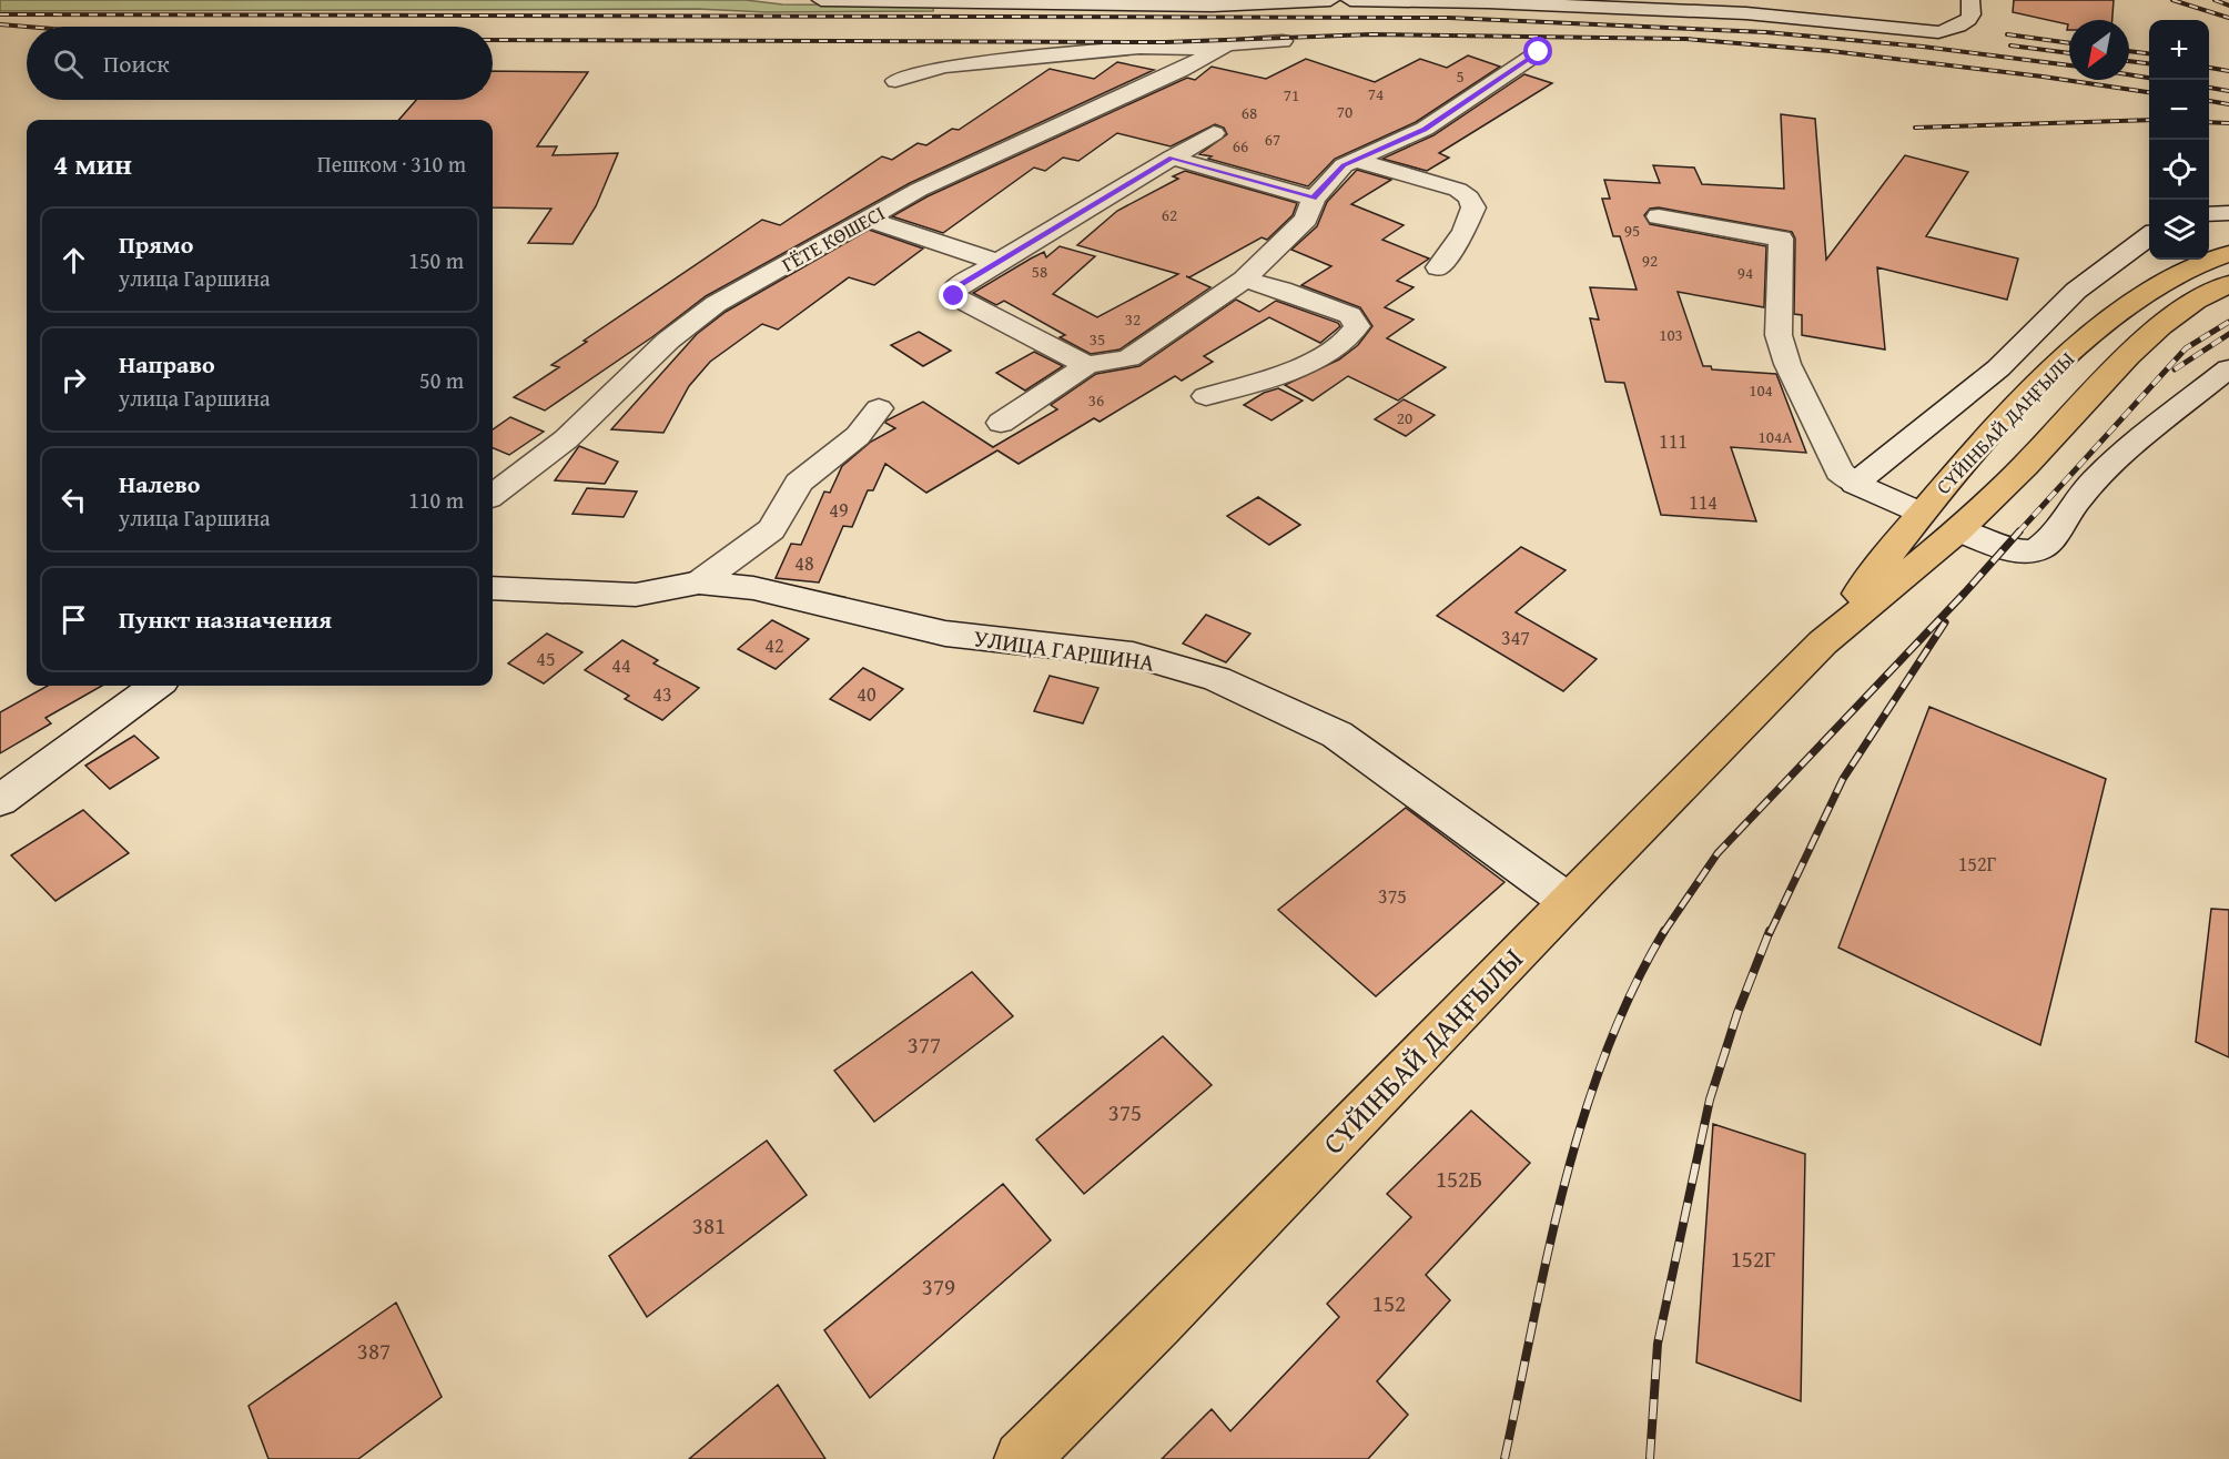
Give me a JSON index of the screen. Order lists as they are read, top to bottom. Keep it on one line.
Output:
{"streets":{"main road":["СҮЙІНБАЙ ДАҢҒЫЛЫ"],"street":["ГЁТЕ КӨШЕСІ","УЛИЦА ГАРШИНА"]},"crossings":[["СҮЙІНБАЙ ДАҢҒЫЛЫ","УЛИЦА ГАРШИНА"]],"house_numbers":["5","74","71","70","68","67","66","62","95","92","58","94","32","103","35","104","36","20","104А","111","114","49","48","347","42","45","44","43","40","152Г","375","377","375","152Б","381","152Г","379","152","387"],"north":"bottom left","page":{"map_buttons":["+","−"],"search":"Поиск","heading":["4 мин","Пешком · 310 m"],"list":[["Прямо","улица Гаршина","150 m"],["Направо","улица Гаршина","50 m"],["Налево","улица Гаршина","110 m"],"Пункт назначения"]}}
